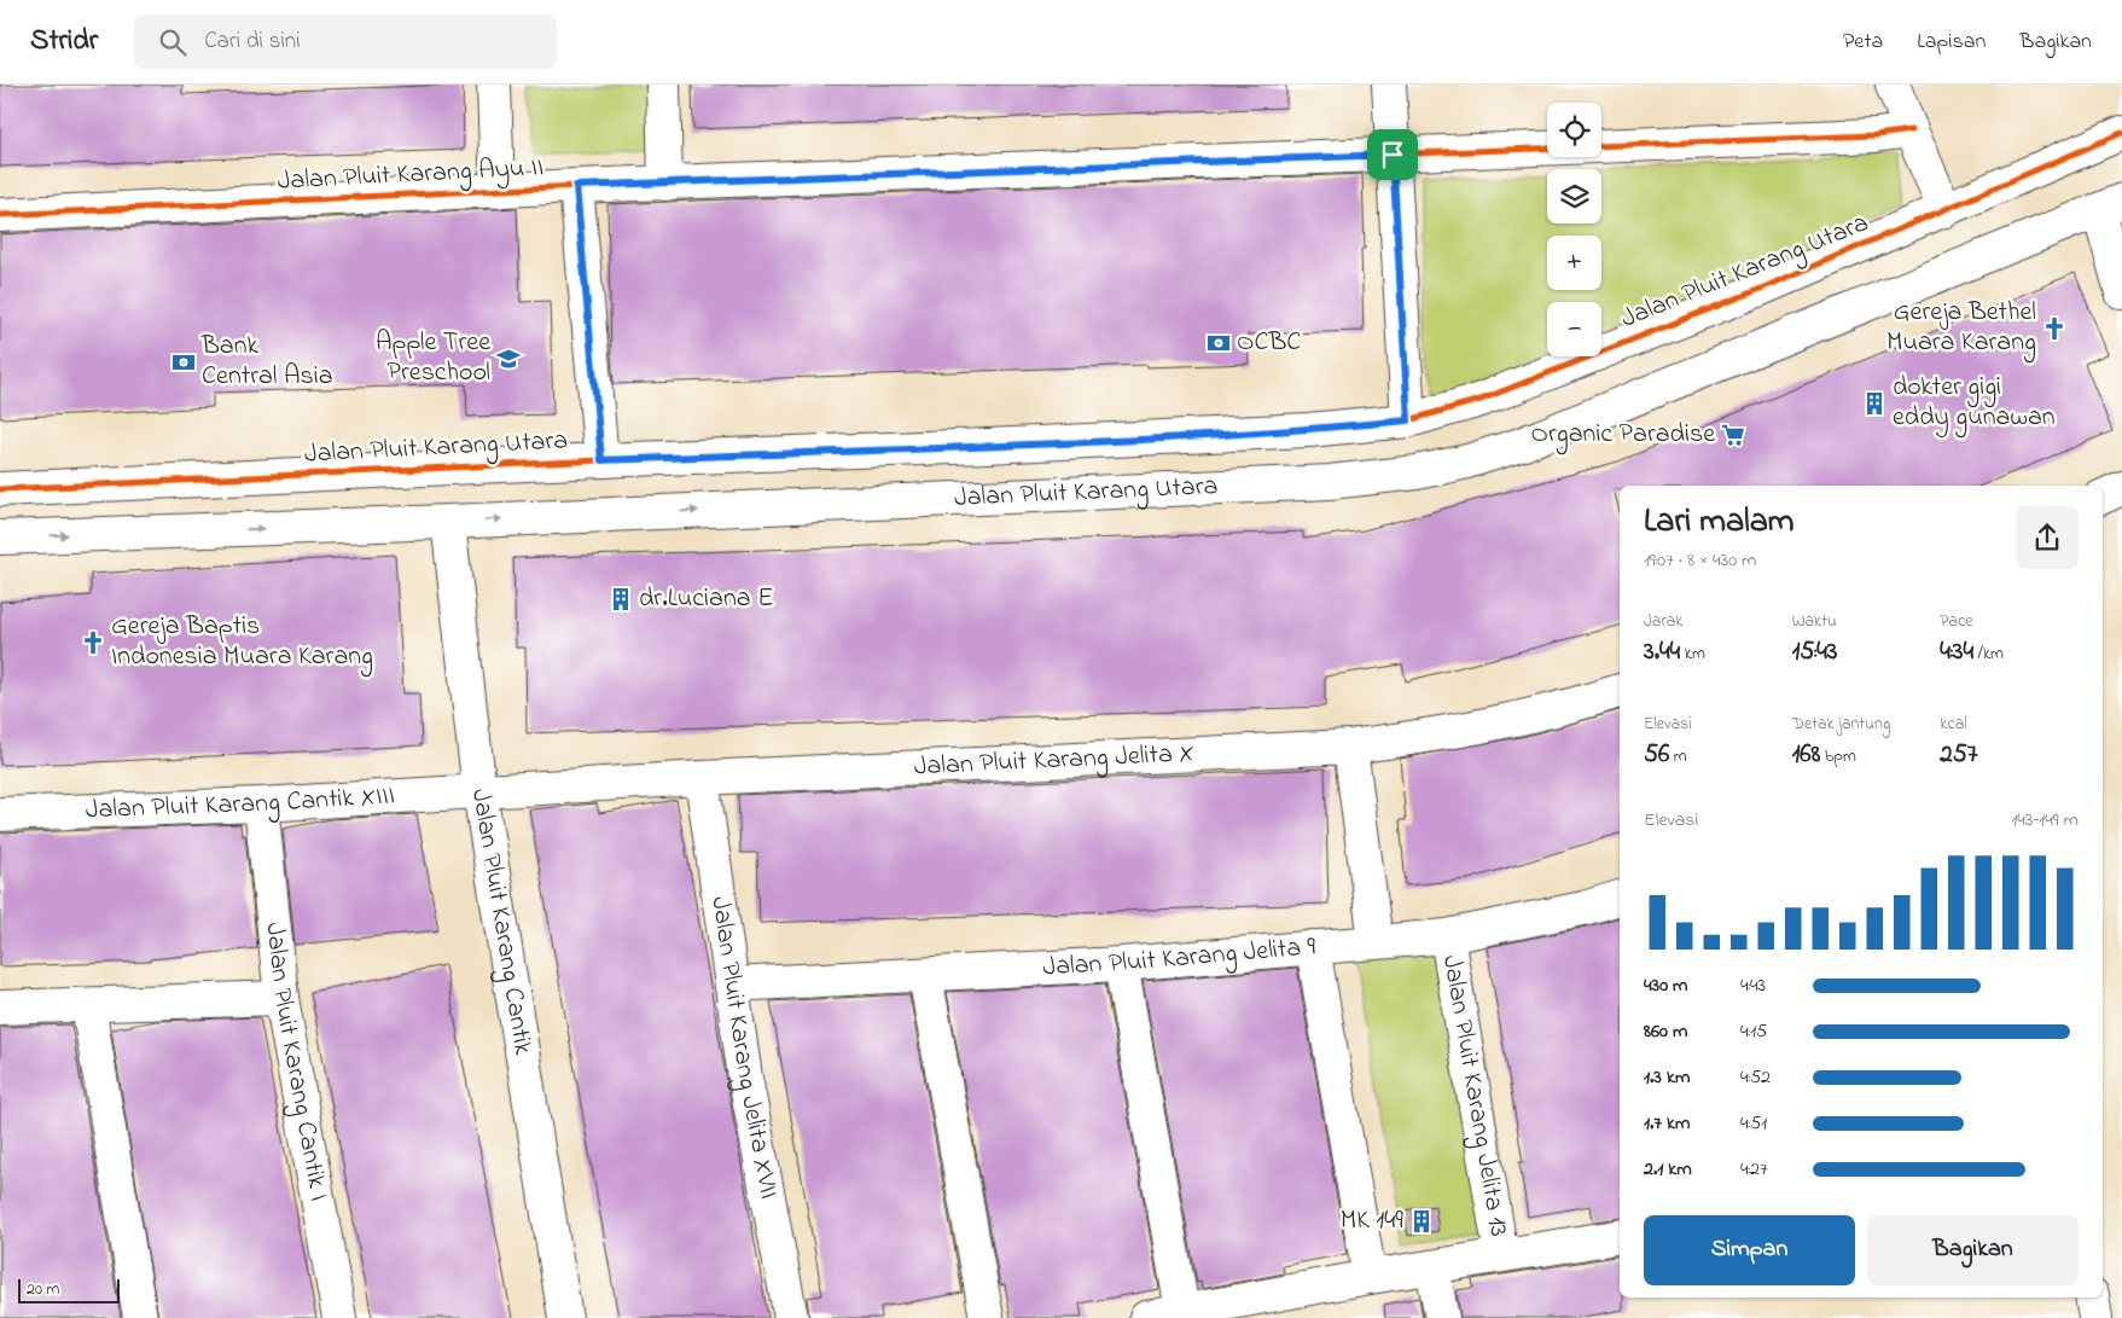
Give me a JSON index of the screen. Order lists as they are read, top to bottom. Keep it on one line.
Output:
{"streets":{"street":["Jalan Pluit Karang Ayu II","Jalan Pluit Karang Utara","Jalan Pluit Karang Jelita X","Jalan Pluit Karang Cantik XIII","Jalan Pluit Karang Cantik","Jalan Pluit Karang Jelita 9","Jalan Pluit Karang Jelita XVII","Jalan Pluit Karang Cantik I","Jalan Pluit Karang Jelita 13"]},"crossings":[["Jalan Pluit Karang Utara","Jalan Pluit Karang Cantik"],["Jalan Pluit Karang Jelita X","Jalan Pluit Karang Cantik XIII"],["Jalan Pluit Karang Jelita X","Jalan Pluit Karang Cantik"],["Jalan Pluit Karang Jelita X","Jalan Pluit Karang Jelita XVII"],["Jalan Pluit Karang Cantik XIII","Jalan Pluit Karang Cantik"],["Jalan Pluit Karang Cantik XIII","Jalan Pluit Karang Cantik I"],["Jalan Pluit Karang Jelita 9","Jalan Pluit Karang Jelita XVII"],["Jalan Pluit Karang Jelita 9","Jalan Pluit Karang Jelita 13"]],"places":{"church":["Gereja Bethel Muara Karang","Gereja Baptis Indonesia Muara Karang"],"bank":["OCBC","Bank Central Asia"],"school or university":["Apple Tree Preschool"],"building":["dokter gigi eddy gunawan","dr.Luciana E","MK 149"],"supermarket":["Organic Paradise"]},"scale_bar":"20 m","page":{"header":"Stridr","search":"Cari di sini","nav":["Peta","Lapisan","Bagikan"],"map_buttons":["+","−"],"heading":["Lari malam","19:07 · 8 × 430 m"],"stats":[["Jarak","3.44 km"],["Waktu","15:43"],["Pace","4:34 /km"],["Elevasi","56 m"],["Detak jantung","168 bpm"],["kcal","257"]],"chart":["Elevasi","143–149 m"],"list":[{"name":"430 m","note":"4:43"},{"name":"860 m","note":"4:15"},{"name":"1.3 km","note":"4:52"},{"name":"1.7 km","note":"4:51"},{"name":"2.1 km","note":"4:27"}],"buttons":["Simpan","Bagikan"],"scale":"20 m"}}
